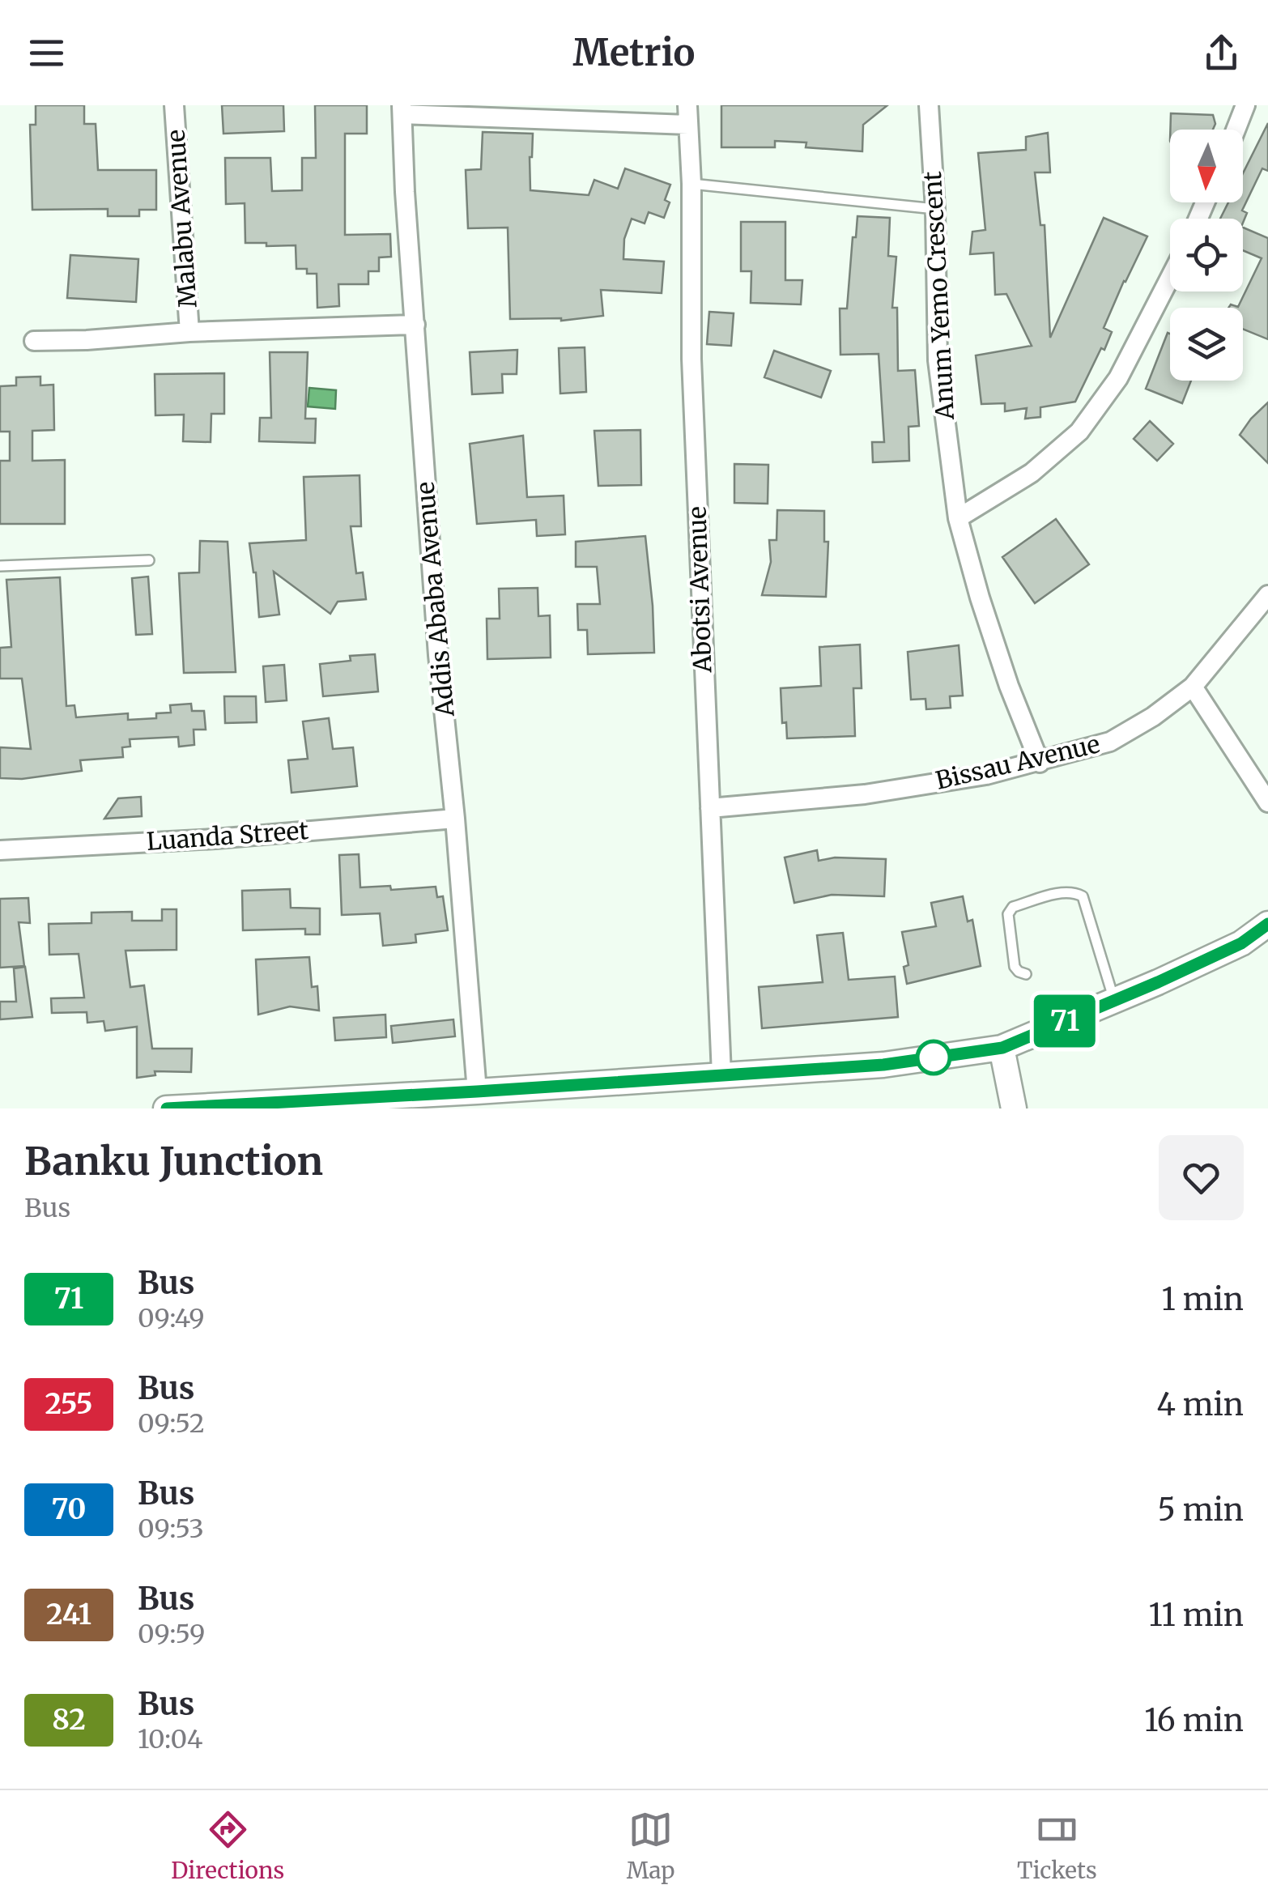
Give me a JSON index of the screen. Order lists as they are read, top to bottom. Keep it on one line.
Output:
{"streets":{"street":["Malabu Avenue","Anum Yemo Crescent","Abotsi Avenue","Addis Ababa Avenue","Bissau Avenue","Luanda Street"]},"crossings":[["Malabu Avenue","Addis Ababa Avenue"],["Anum Yemo Crescent","Bissau Avenue"],["Abotsi Avenue","Bissau Avenue"],["Addis Ababa Avenue","Luanda Street"]],"lines":["bus line 71"],"north":"bottom","page":{"header":"Metrio","on_map":"71","heading":["Banku Junction","Bus"],"list":[{"mark":"71","name":"Bus","note":"09:49","value":"1 min"},{"mark":"255","name":"Bus","note":"09:52","value":"4 min"},{"mark":"70","name":"Bus","note":"09:53","value":"5 min"},{"mark":"241","name":"Bus","note":"09:59","value":"11 min"},{"mark":"82","name":"Bus","note":"10:04","value":"16 min"}],"tabs":["Directions","Map","Tickets"]}}
